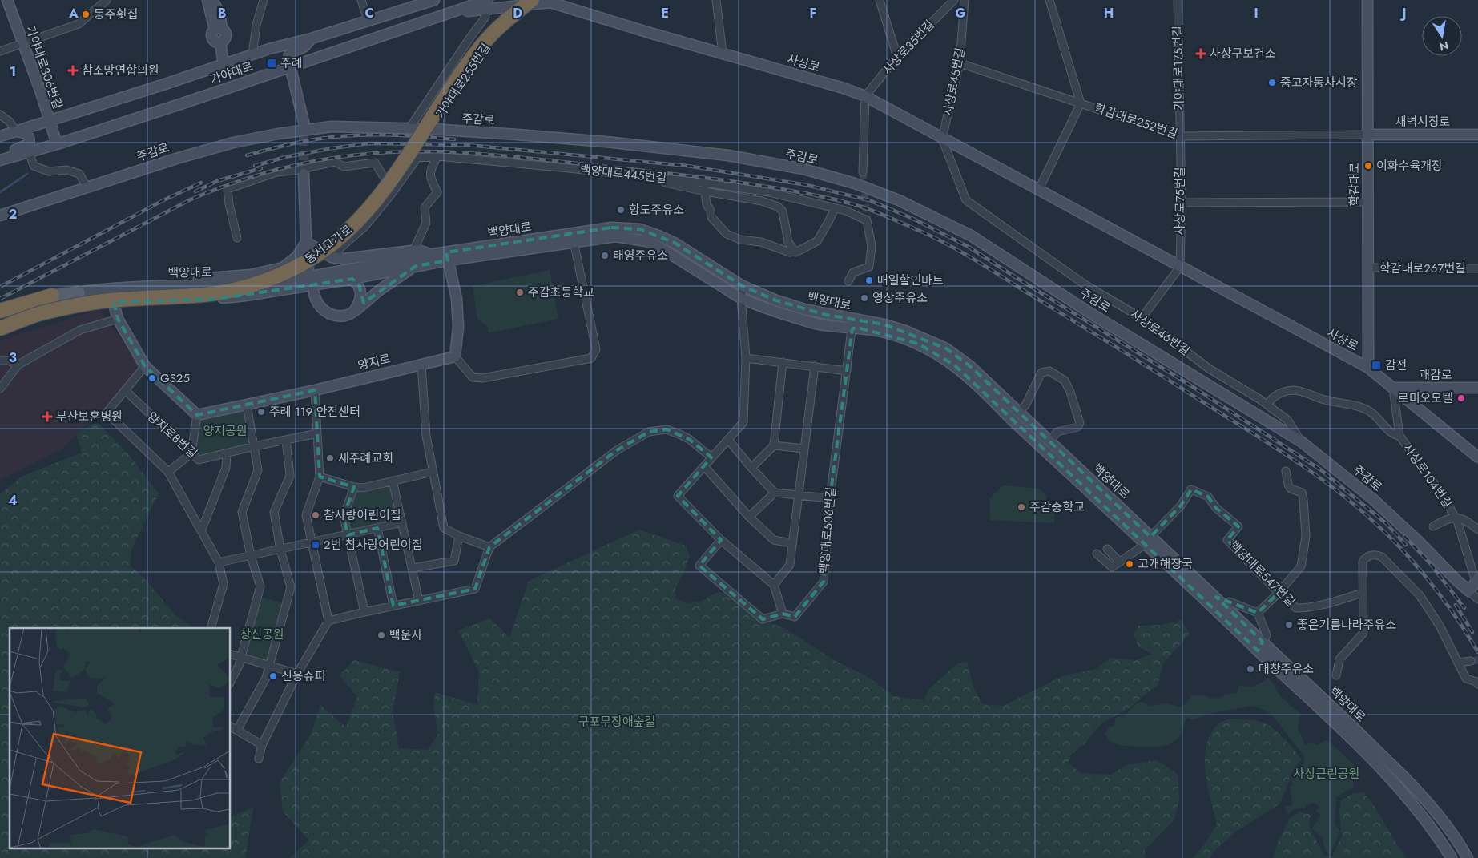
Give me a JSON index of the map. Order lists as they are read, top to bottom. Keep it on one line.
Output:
{"streets":{"highway":["동서고가로"],"main road":["사상로","가야대로306번길","가야대로","주감로","새벽시장로","학감대로","백양대로","양지로","괘감로"],"street":["사상로35번길","가야대로175번길","가야대로255번길","사상로45번길","학감대로252번길","백양대로445번길","사상로75번길","학감대로267번길","사상로46번길","양지로8번길","사상로104번길","백양대로506번길","백양대로547번길"]},"crossings":[["사상로35번길","사상로"],["사상로","사상로45번길"],["사상로","학감대로"],["사상로","사상로75번길"],["사상로","사상로46번길"],["사상로","괘감로"],["사상로","사상로104번길"],["가야대로306번길","가야대로"],["가야대로175번길","학감대로252번길"],["가야대로175번길","사상로75번길"],["가야대로255번길","주감로"],["가야대로255번길","동서고가로"],["사상로45번길","학감대로252번길"],["사상로45번길","사상로46번길"],["주감로","사상로46번길"],["학감대로252번길","새벽시장로"],["학감대로252번길","학감대로"],["학감대로252번길","사상로75번길"],["새벽시장로","학감대로"],["학감대로","학감대로267번길"],["백양대로","동서고가로"],["백양대로","백양대로506번길"],["백양대로","백양대로547번길"],["괘감로","사상로104번길"]],"parks":["양지공원","창신공원","구포무장애숲길","사상근린공원"],"places":{"other":["동주횟집","중고자동차시장","이화수육개장","항도주유소","태영주유소","매일할인마트","주감초등학교","영상주유소","GS25","로미오모텔","주례 119 안전센터","새주례교회","주감중학교","참사랑어린이집","고개해장국","좋은기름나라주유소","백운사","대창주유소","신용슈퍼"],"health":["사상구보건소","참소망연합의원","부산보훈병원"],"transit":["주례","감전","2번 참사랑어린이집"]},"north":"bottom","grid":{"columns":["A","B","C","D","E","F","G","H","I","J"],"rows":["1","2","3","4"]}}
